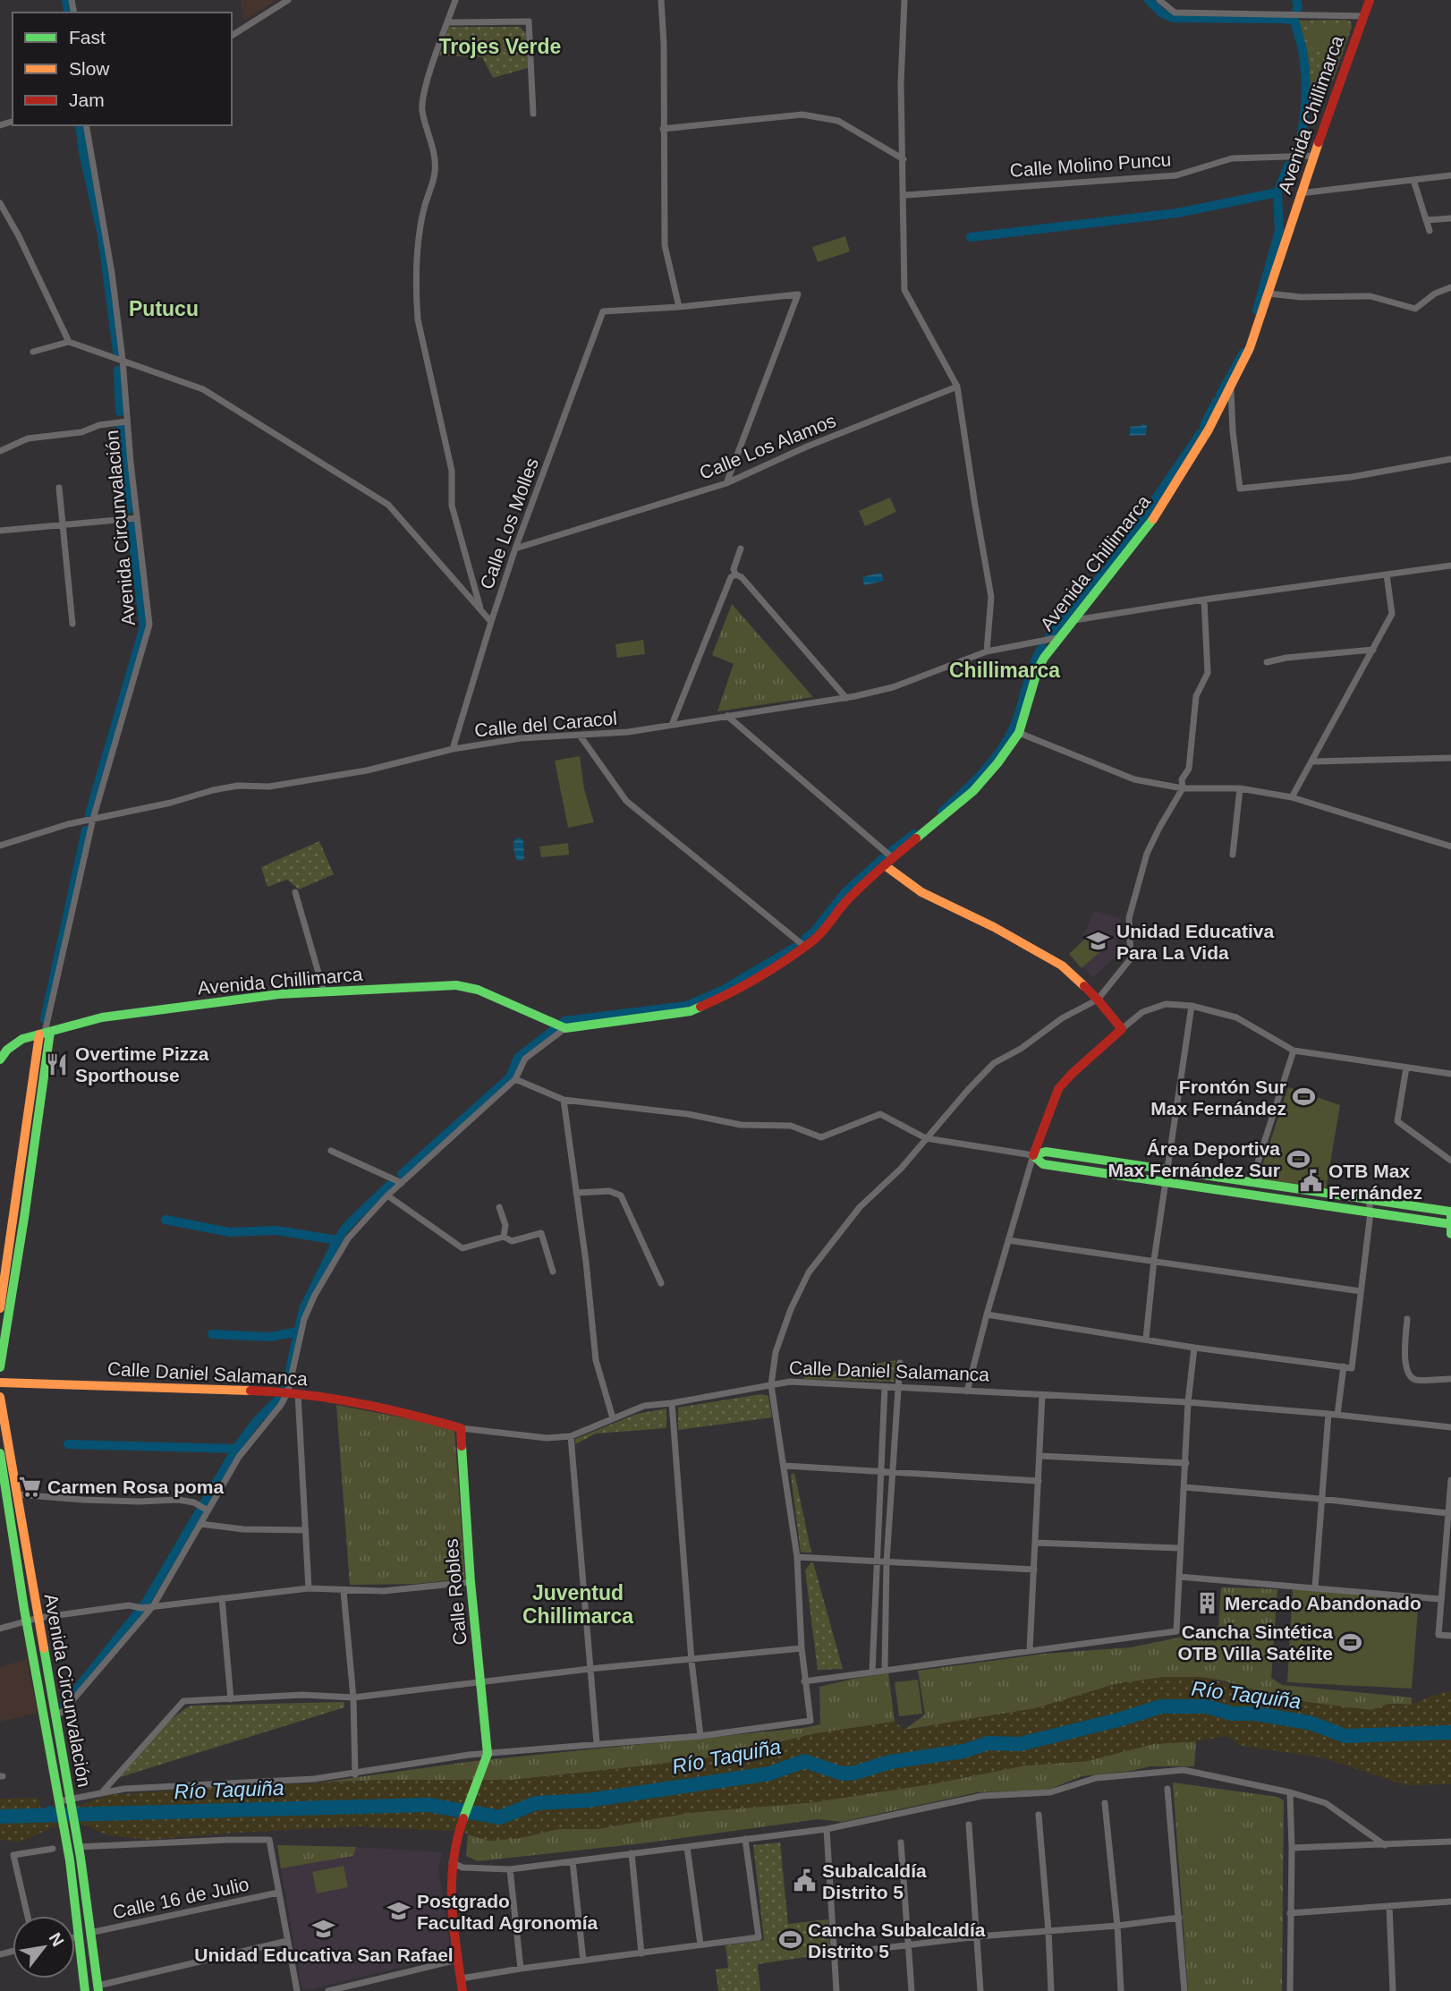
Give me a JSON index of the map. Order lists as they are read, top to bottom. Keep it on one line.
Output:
{"streets":{"street":["Avenida Chillimarca","Calle Molino Puncu","Calle Los Alamos","Calle Los Molles","Avenida Circunvalación","Calle del Caracol","Calle Daniel Salamanca","Calle Robles","Calle 16 de Julio"]},"crossings":[["Avenida Chillimarca","Calle Molino Puncu"],["Avenida Chillimarca","Avenida Circunvalación"],["Avenida Chillimarca","Calle del Caracol"],["Avenida Chillimarca","Calle Daniel Salamanca"],["Calle Los Alamos","Calle Los Molles"],["Calle Los Molles","Calle del Caracol"],["Avenida Circunvalación","Calle del Caracol"],["Avenida Circunvalación","Calle 16 de Julio"],["Calle Daniel Salamanca","Calle Robles"]],"districts":["Trojes Verde","Putucu","Chillimarca","Juventud Chillimarca"],"water":["Río Taquiña"],"places":{"school or university":["Unidad Educativa Para La Vida","Postgrado Facultad Agronomía","Unidad Educativa San Rafael"],"restaurant":["Overtime Pizza Sporthouse"],"sports":["Frontón Sur Max Fernández","Área Deportiva Max Fernández Sur","Cancha Sintética OTB Villa Satélite","Cancha Subalcaldía Distrito 5"],"public building":["OTB Max Fernández","Subalcaldía Distrito 5"],"supermarket":["Carmen Rosa poma"],"building":["Mercado Abandonado"]},"legend":["Fast","Slow","Jam"],"north":"top right"}
